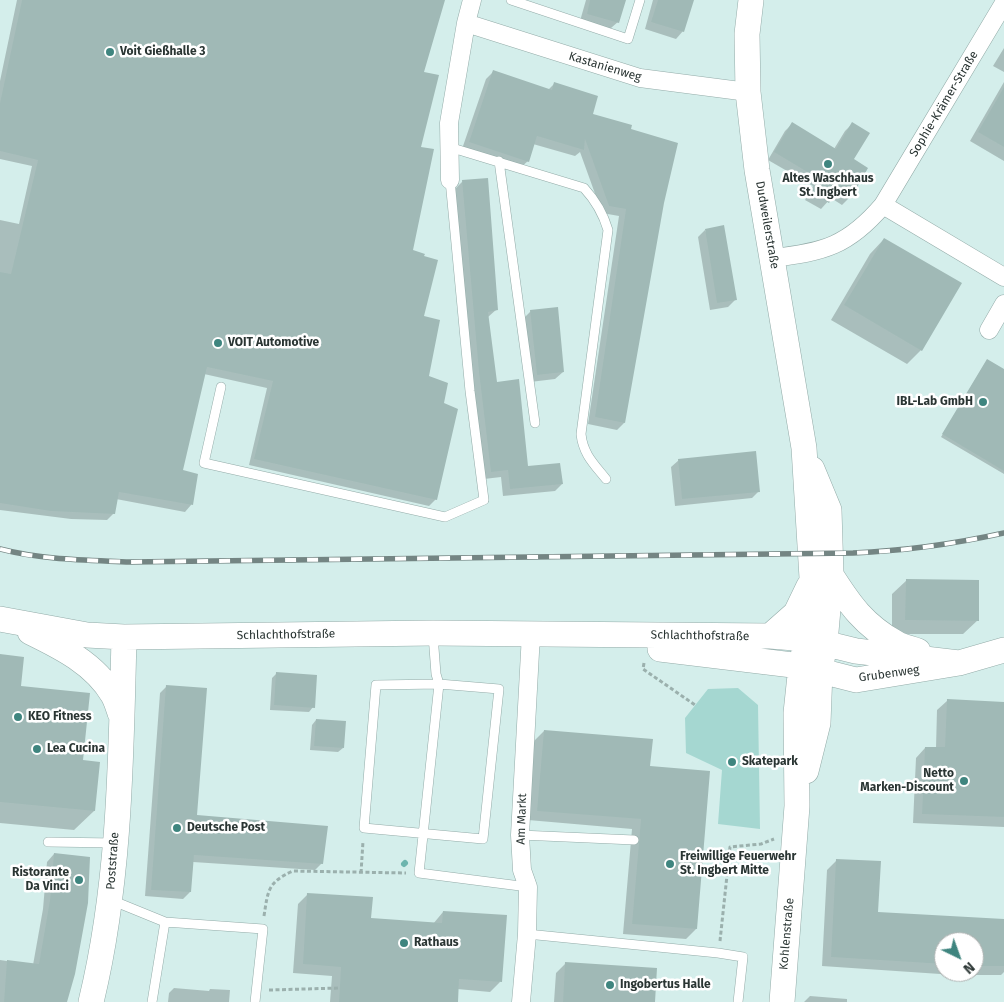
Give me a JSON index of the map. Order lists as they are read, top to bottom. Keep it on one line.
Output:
{"streets":{"main road":["Dudweilerstraße","Schlachthofstraße","Grubenweg","Poststraße","Kohlenstraße"],"street":["Kastanienweg","Sophie-Krämer-Straße","Am Markt"]},"crossings":[["Kastanienweg","Dudweilerstraße"],["Sophie-Krämer-Straße","Dudweilerstraße"],["Dudweilerstraße","Schlachthofstraße"],["Dudweilerstraße","Grubenweg"],["Dudweilerstraße","Kohlenstraße"],["Schlachthofstraße","Grubenweg"],["Schlachthofstraße","Am Markt"],["Schlachthofstraße","Poststraße"],["Schlachthofstraße","Kohlenstraße"],["Grubenweg","Kohlenstraße"]],"places":["Voit Gießhalle 3","Altes Waschhaus St. Ingbert","VOIT Automotive","IBL-Lab GmbH","KEO Fitness","Lea Cucina","Skatepark","Netto Marken-Discount","Deutsche Post","Freiwillige Feuerwehr St. Ingbert Mitte","Ristorante Da Vinci","Rathaus","Ingobertus Halle"],"north":"bottom right"}
